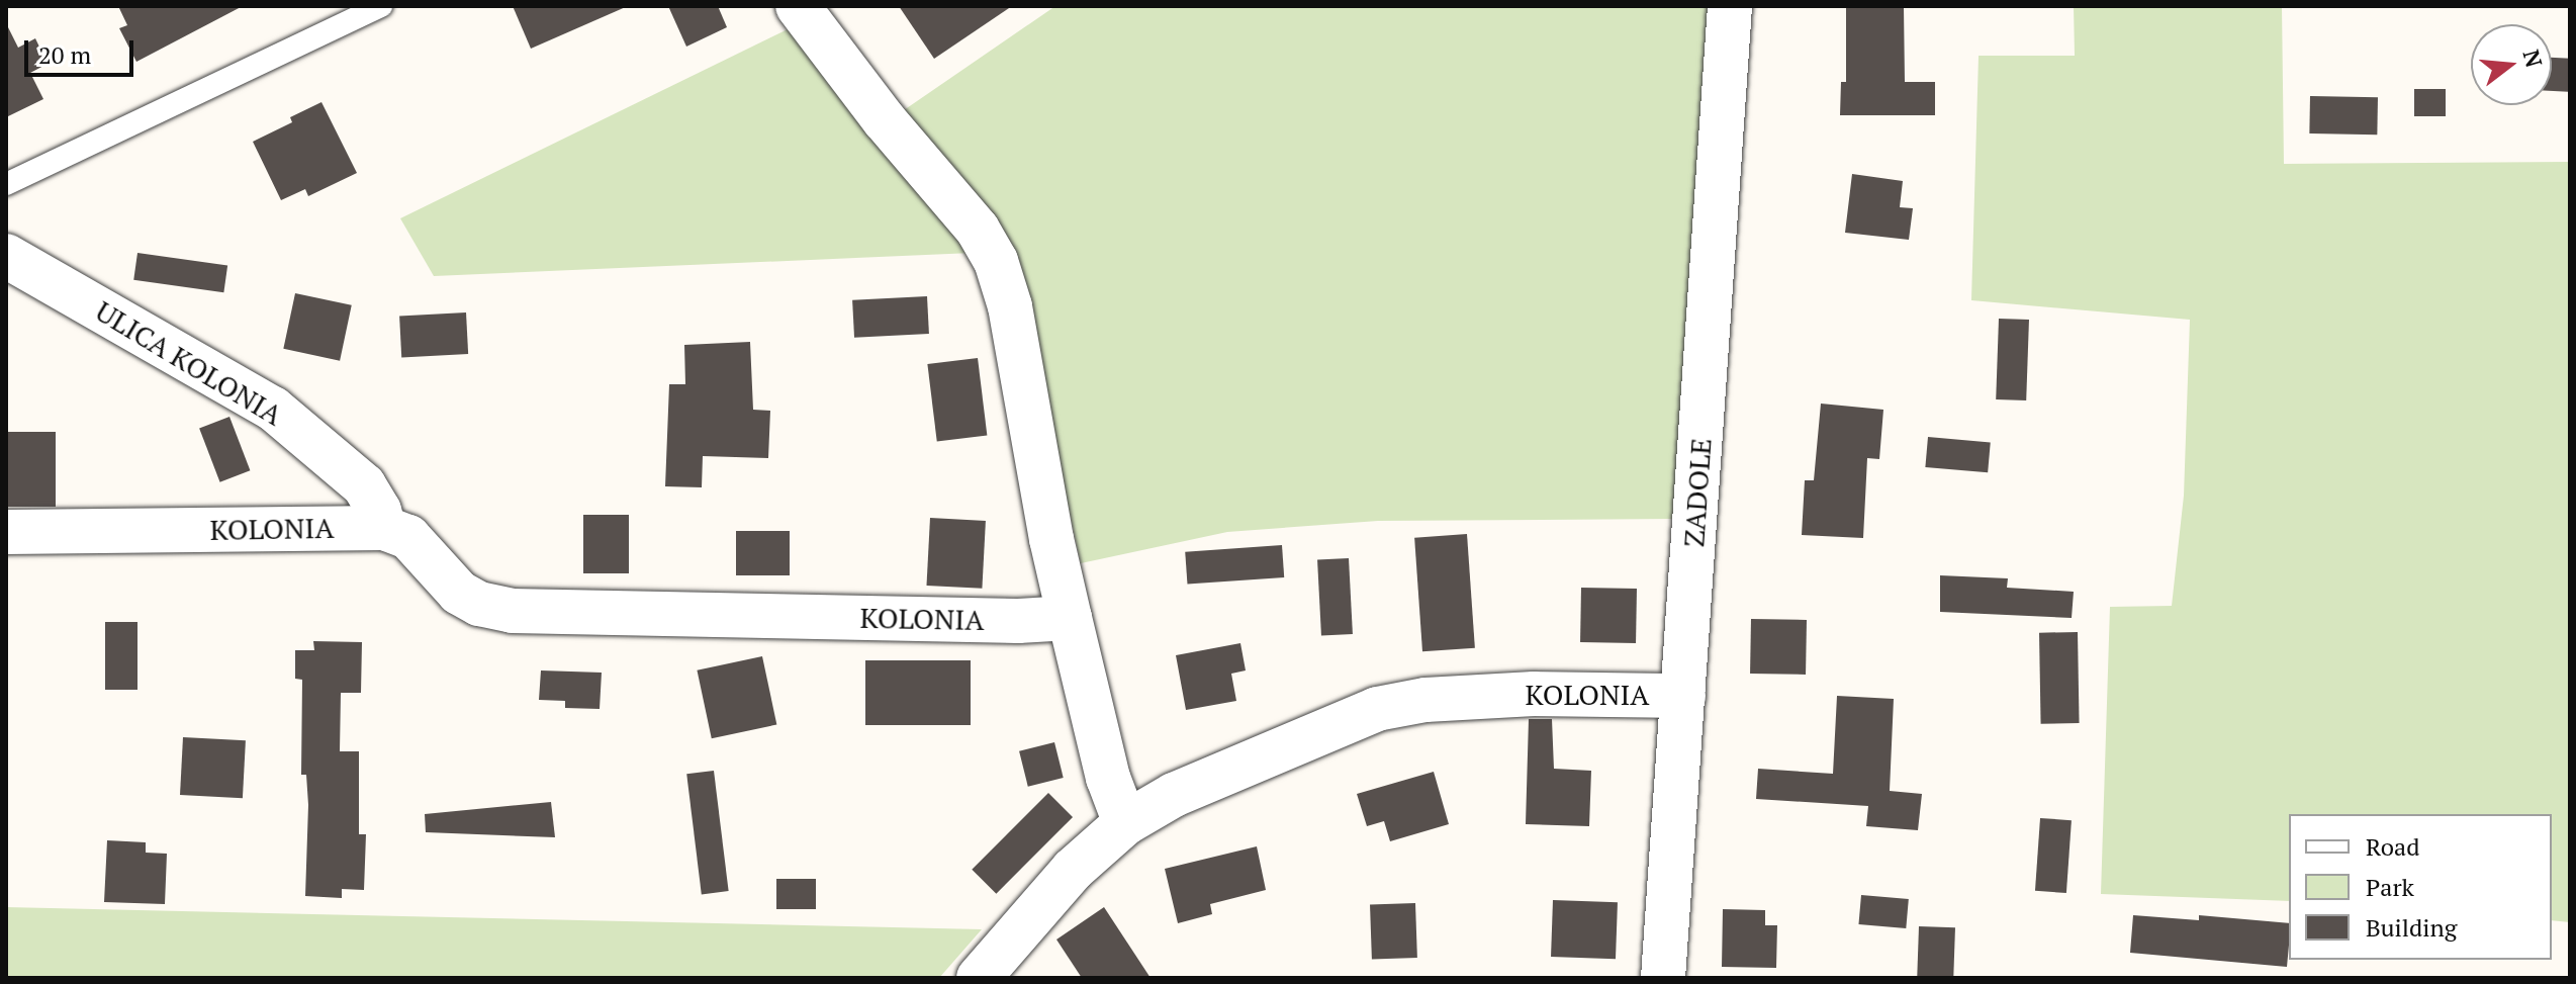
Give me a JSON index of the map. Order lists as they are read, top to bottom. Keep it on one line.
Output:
{"streets":{"street":["ULICA KOLONIA","ZADOLE","KOLONIA"]},"crossings":[["ULICA KOLONIA","KOLONIA"],["ZADOLE","KOLONIA"]],"legend":["Road","Park","Building"],"scale_bar":"20 m","north":"right"}
